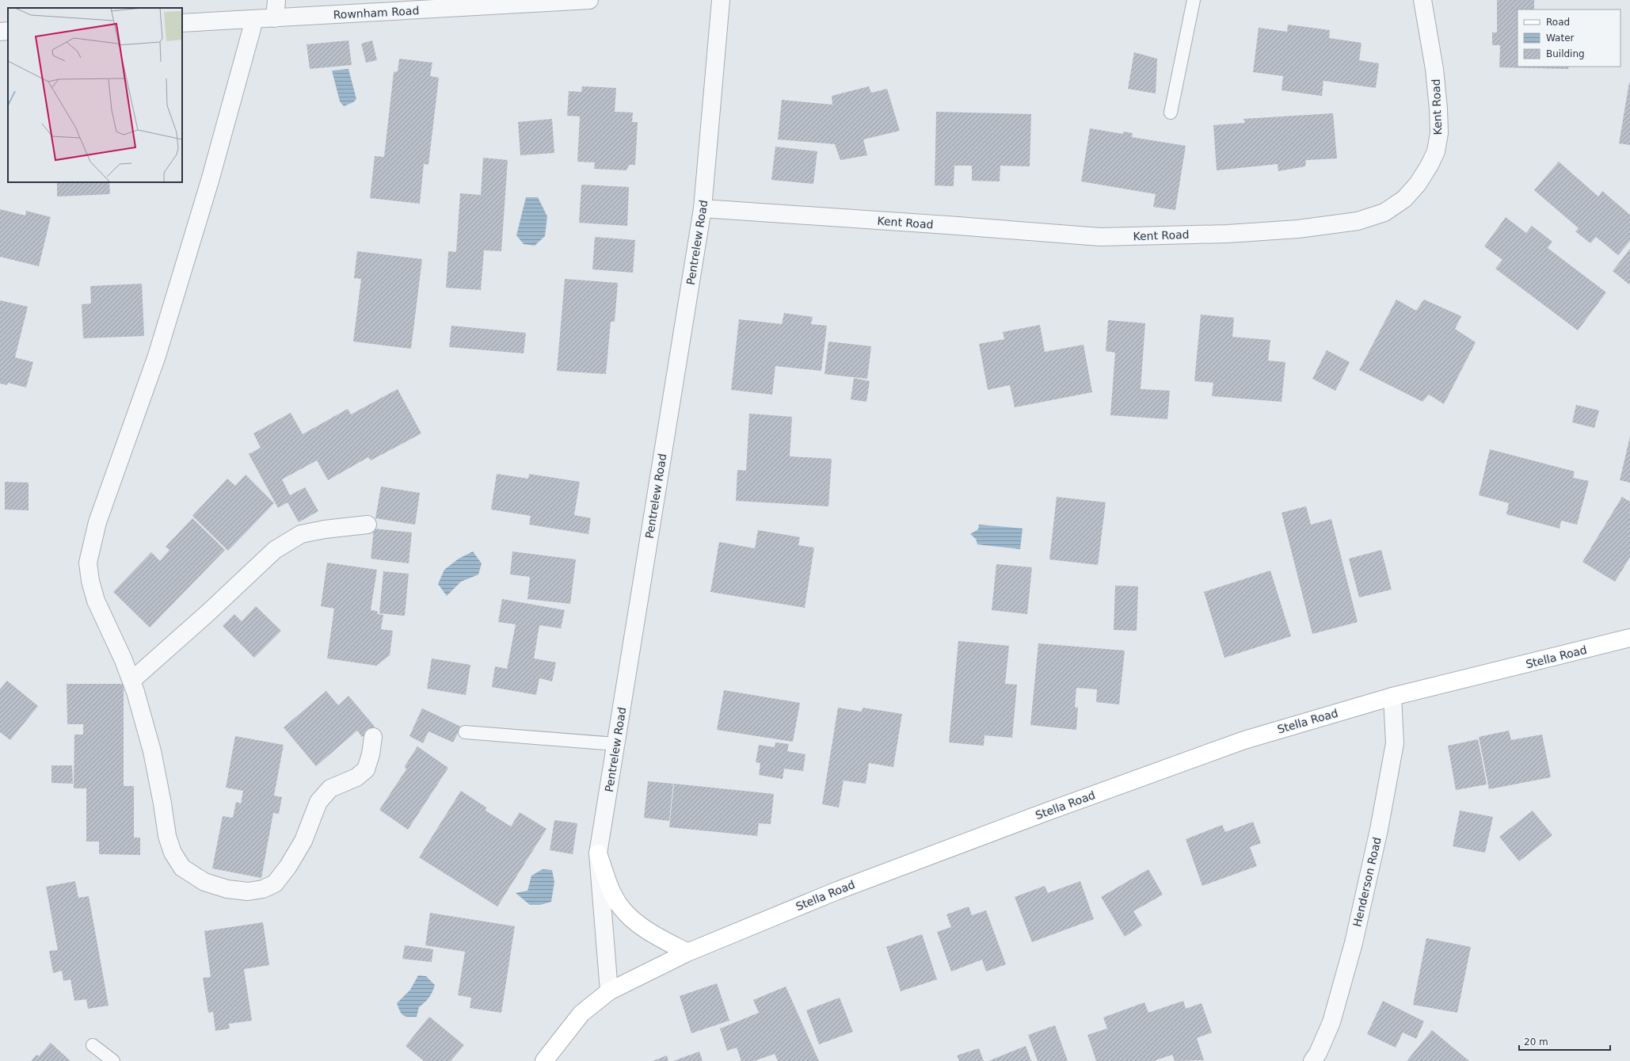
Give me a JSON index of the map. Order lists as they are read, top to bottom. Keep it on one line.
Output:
{"streets":{"main road":["Stella Road"],"street":["Rownham Road","Kent Road","Pentrelew Road","Henderson Road"]},"crossings":[["Kent Road","Pentrelew Road"],["Pentrelew Road","Stella Road"],["Stella Road","Henderson Road"]],"legend":["Road","Water","Building"],"scale_bar":"20 m"}
